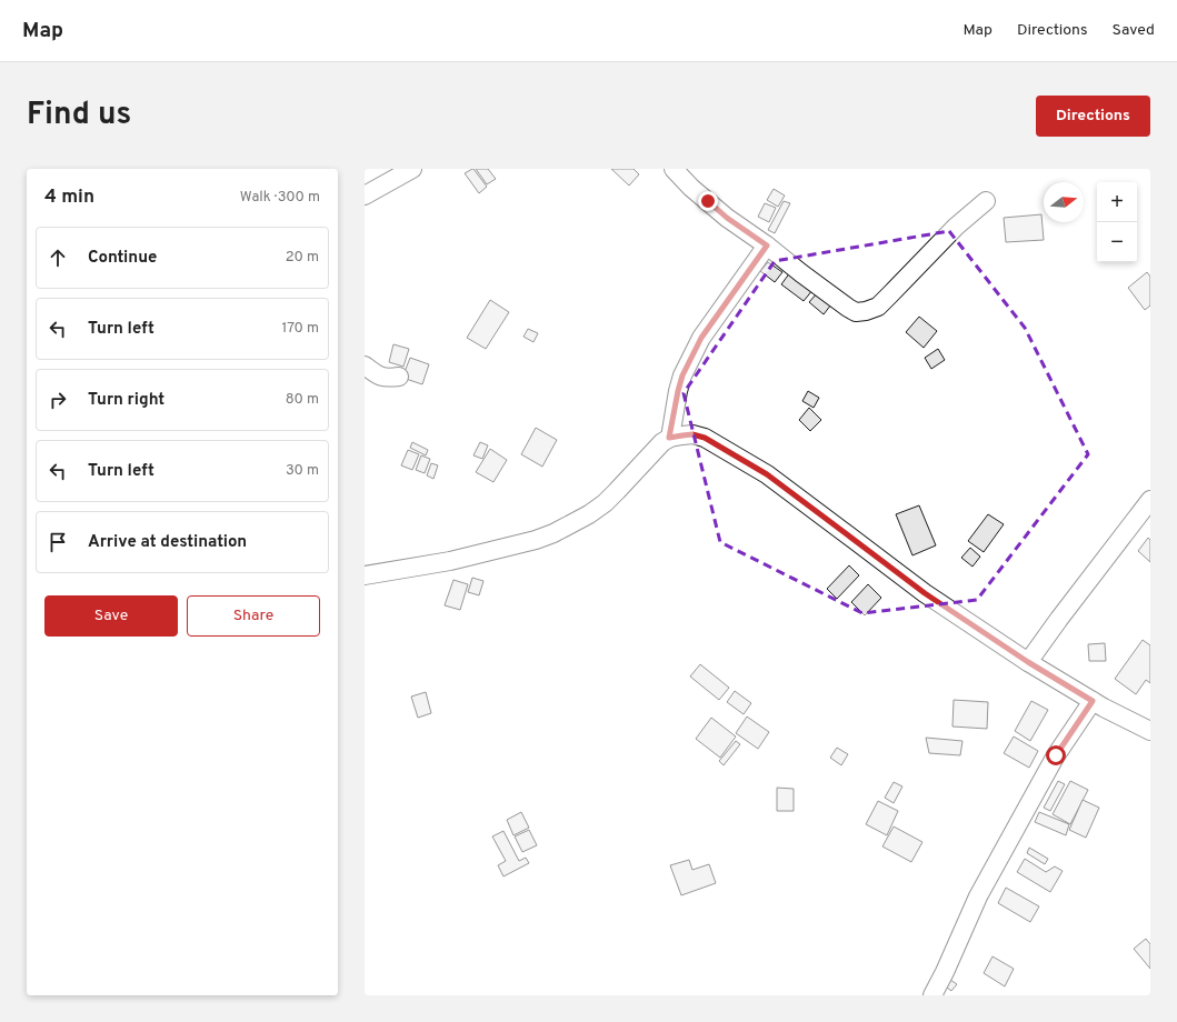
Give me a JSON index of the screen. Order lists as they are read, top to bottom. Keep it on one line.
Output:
{"north":"right","page":{"header":"Map","nav":["Map","Directions","Saved"],"title":"Find us","buttons":["Directions",["Save","Share"]],"heading":["4 min","Walk · 300 m"],"map_buttons":["+","−"],"list":[["Continue","20 m"],["Turn left","170 m"],["Turn right","80 m"],["Turn left","30 m"],"Arrive at destination"]}}
